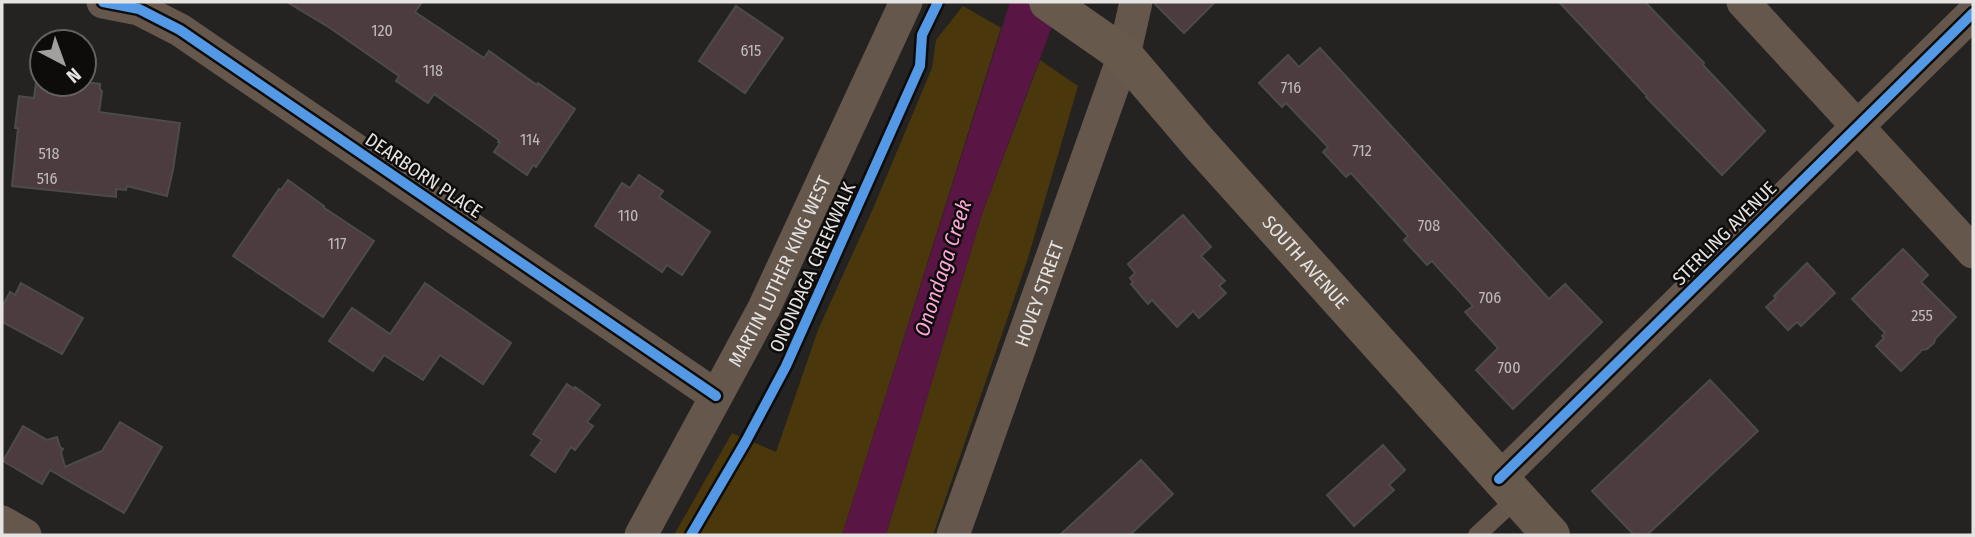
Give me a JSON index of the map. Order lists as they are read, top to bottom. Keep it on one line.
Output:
{"streets":{"main road":["SOUTH AVENUE"],"street":["DEARBORN PLACE","STERLING AVENUE","MARTIN LUTHER KING WEST","HOVEY STREET"],"cycle path":["ONONDAGA CREEKWALK"]},"crossings":[["DEARBORN PLACE","MARTIN LUTHER KING WEST"],["STERLING AVENUE","SOUTH AVENUE"],["SOUTH AVENUE","HOVEY STREET"]],"water":["Onondaga Creek"],"house_numbers":["120","615","118","716","114","712","518","516","110","708","117","706","255","700"],"north":"bottom right"}
